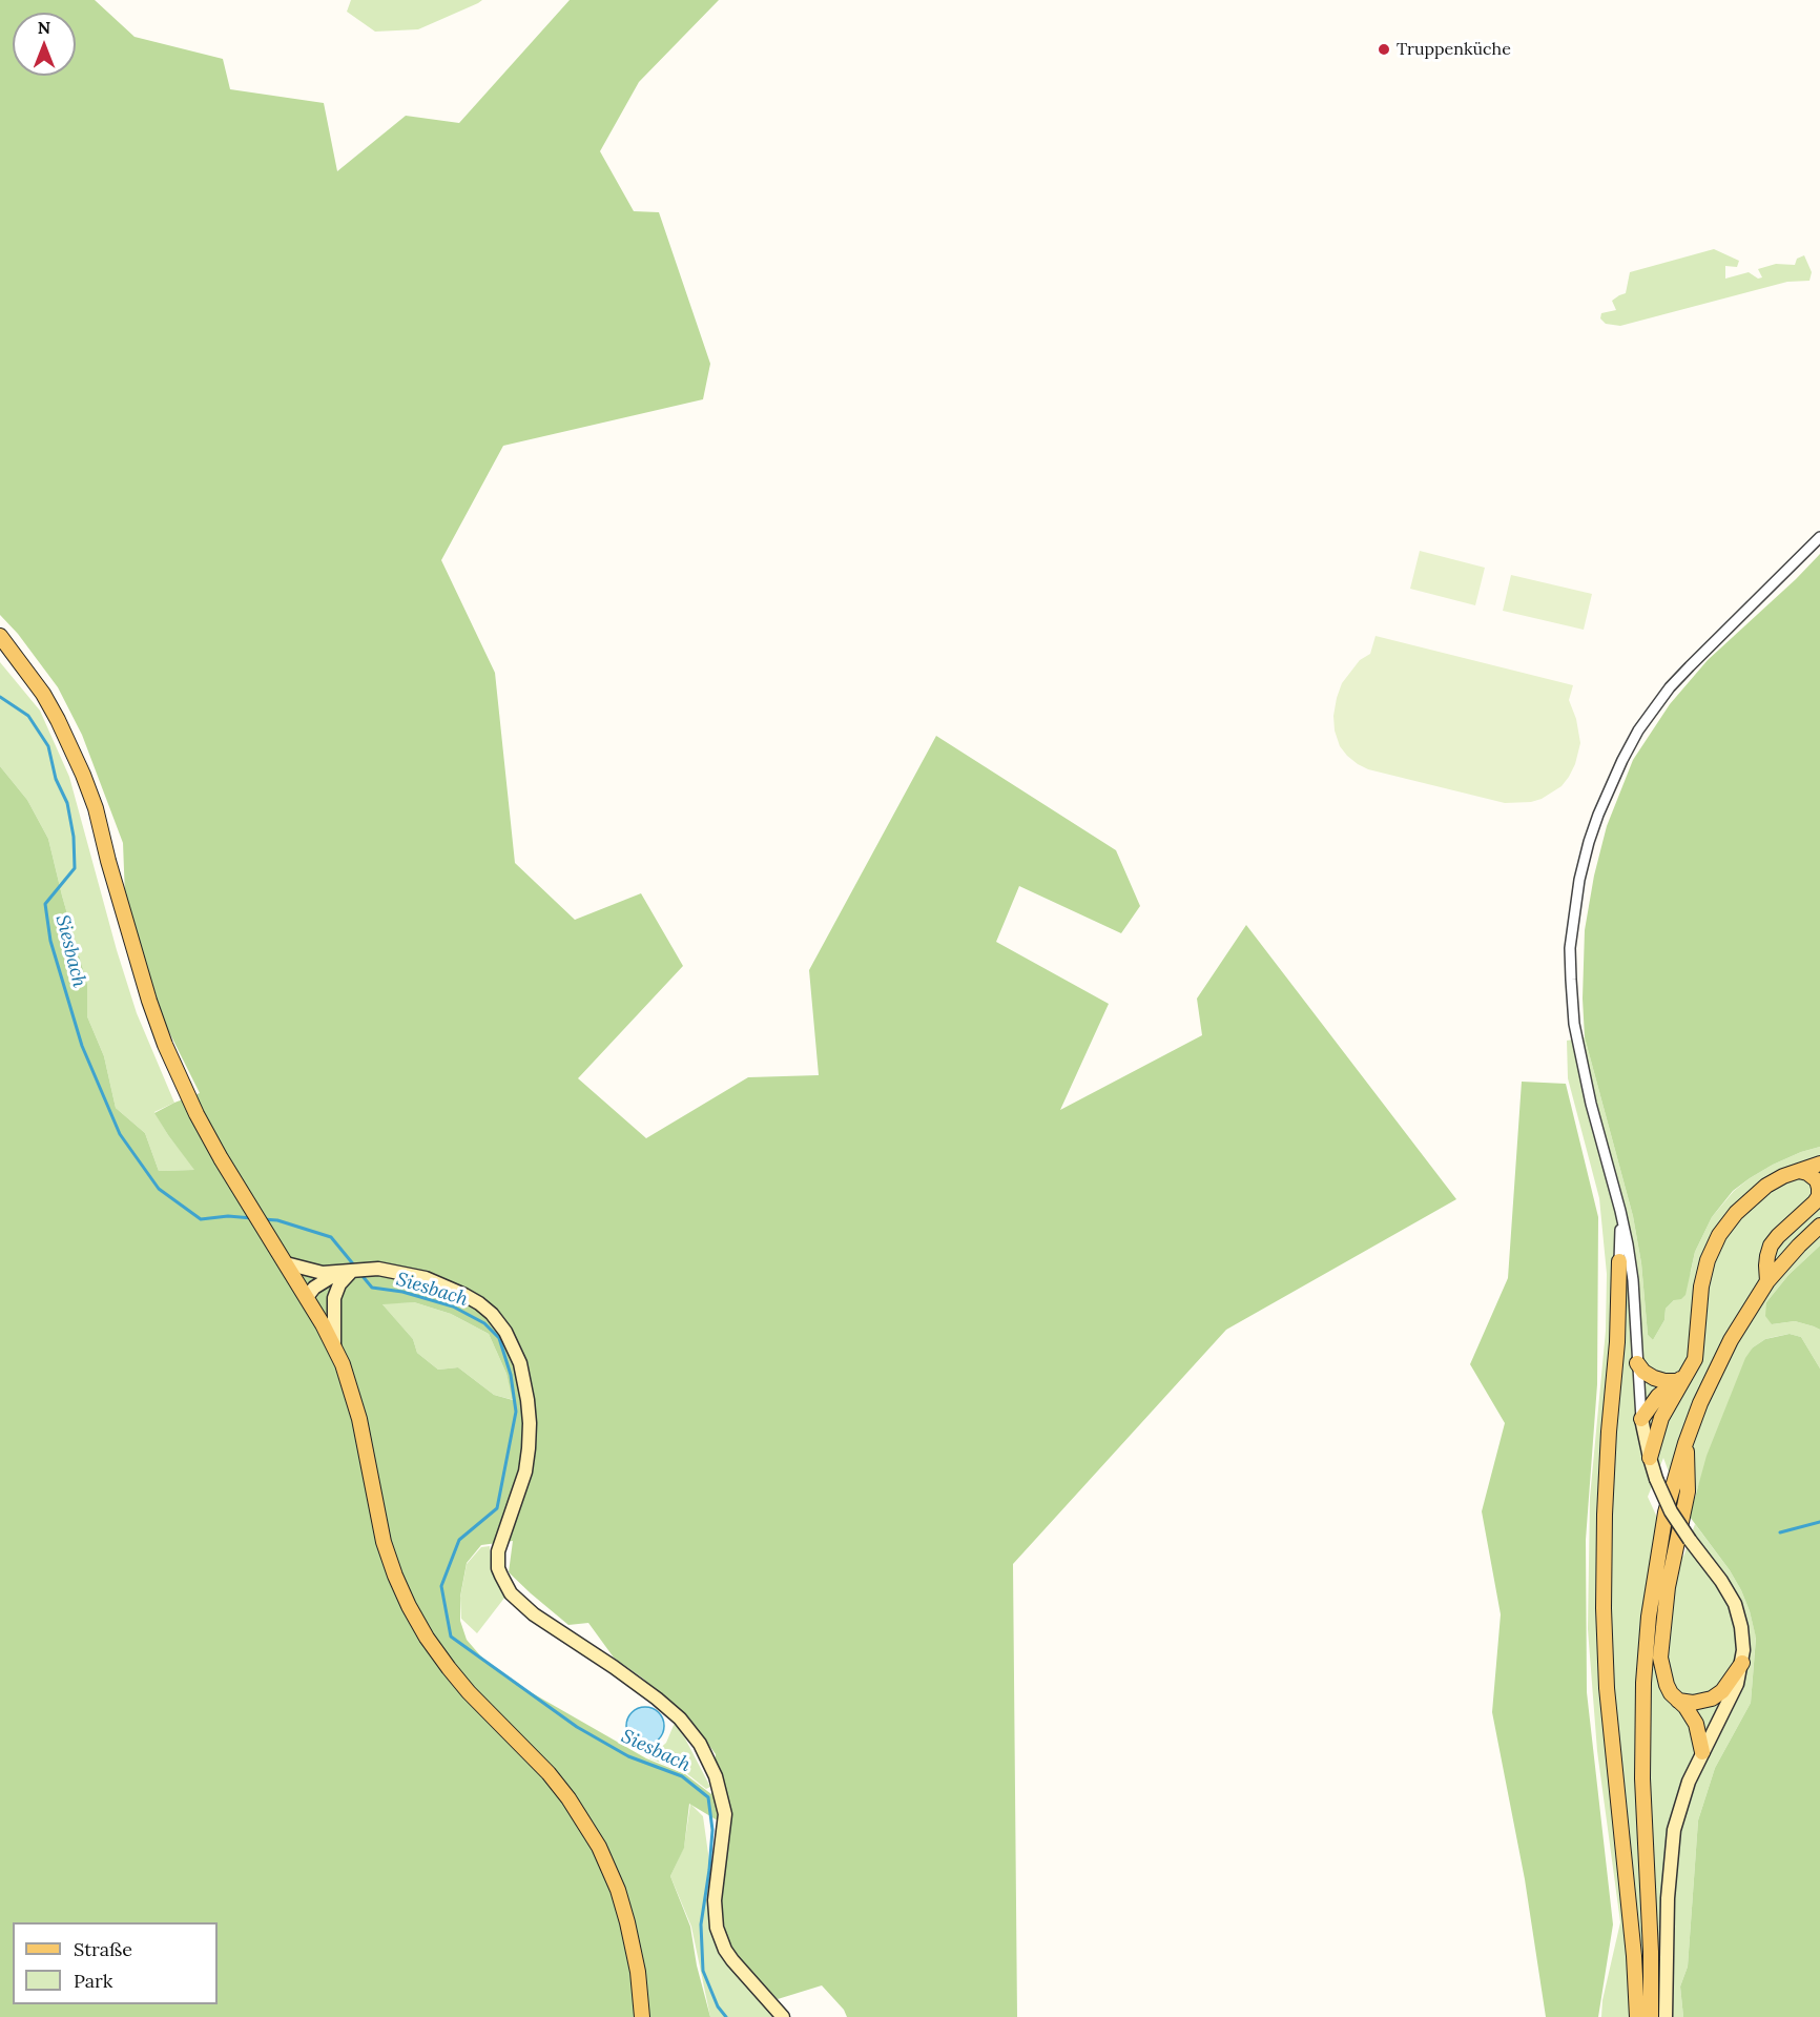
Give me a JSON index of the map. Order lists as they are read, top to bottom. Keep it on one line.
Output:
{"water":["Siesbach"],"places":["Truppenküche"],"legend":["Straße","Park"],"north":"top"}
